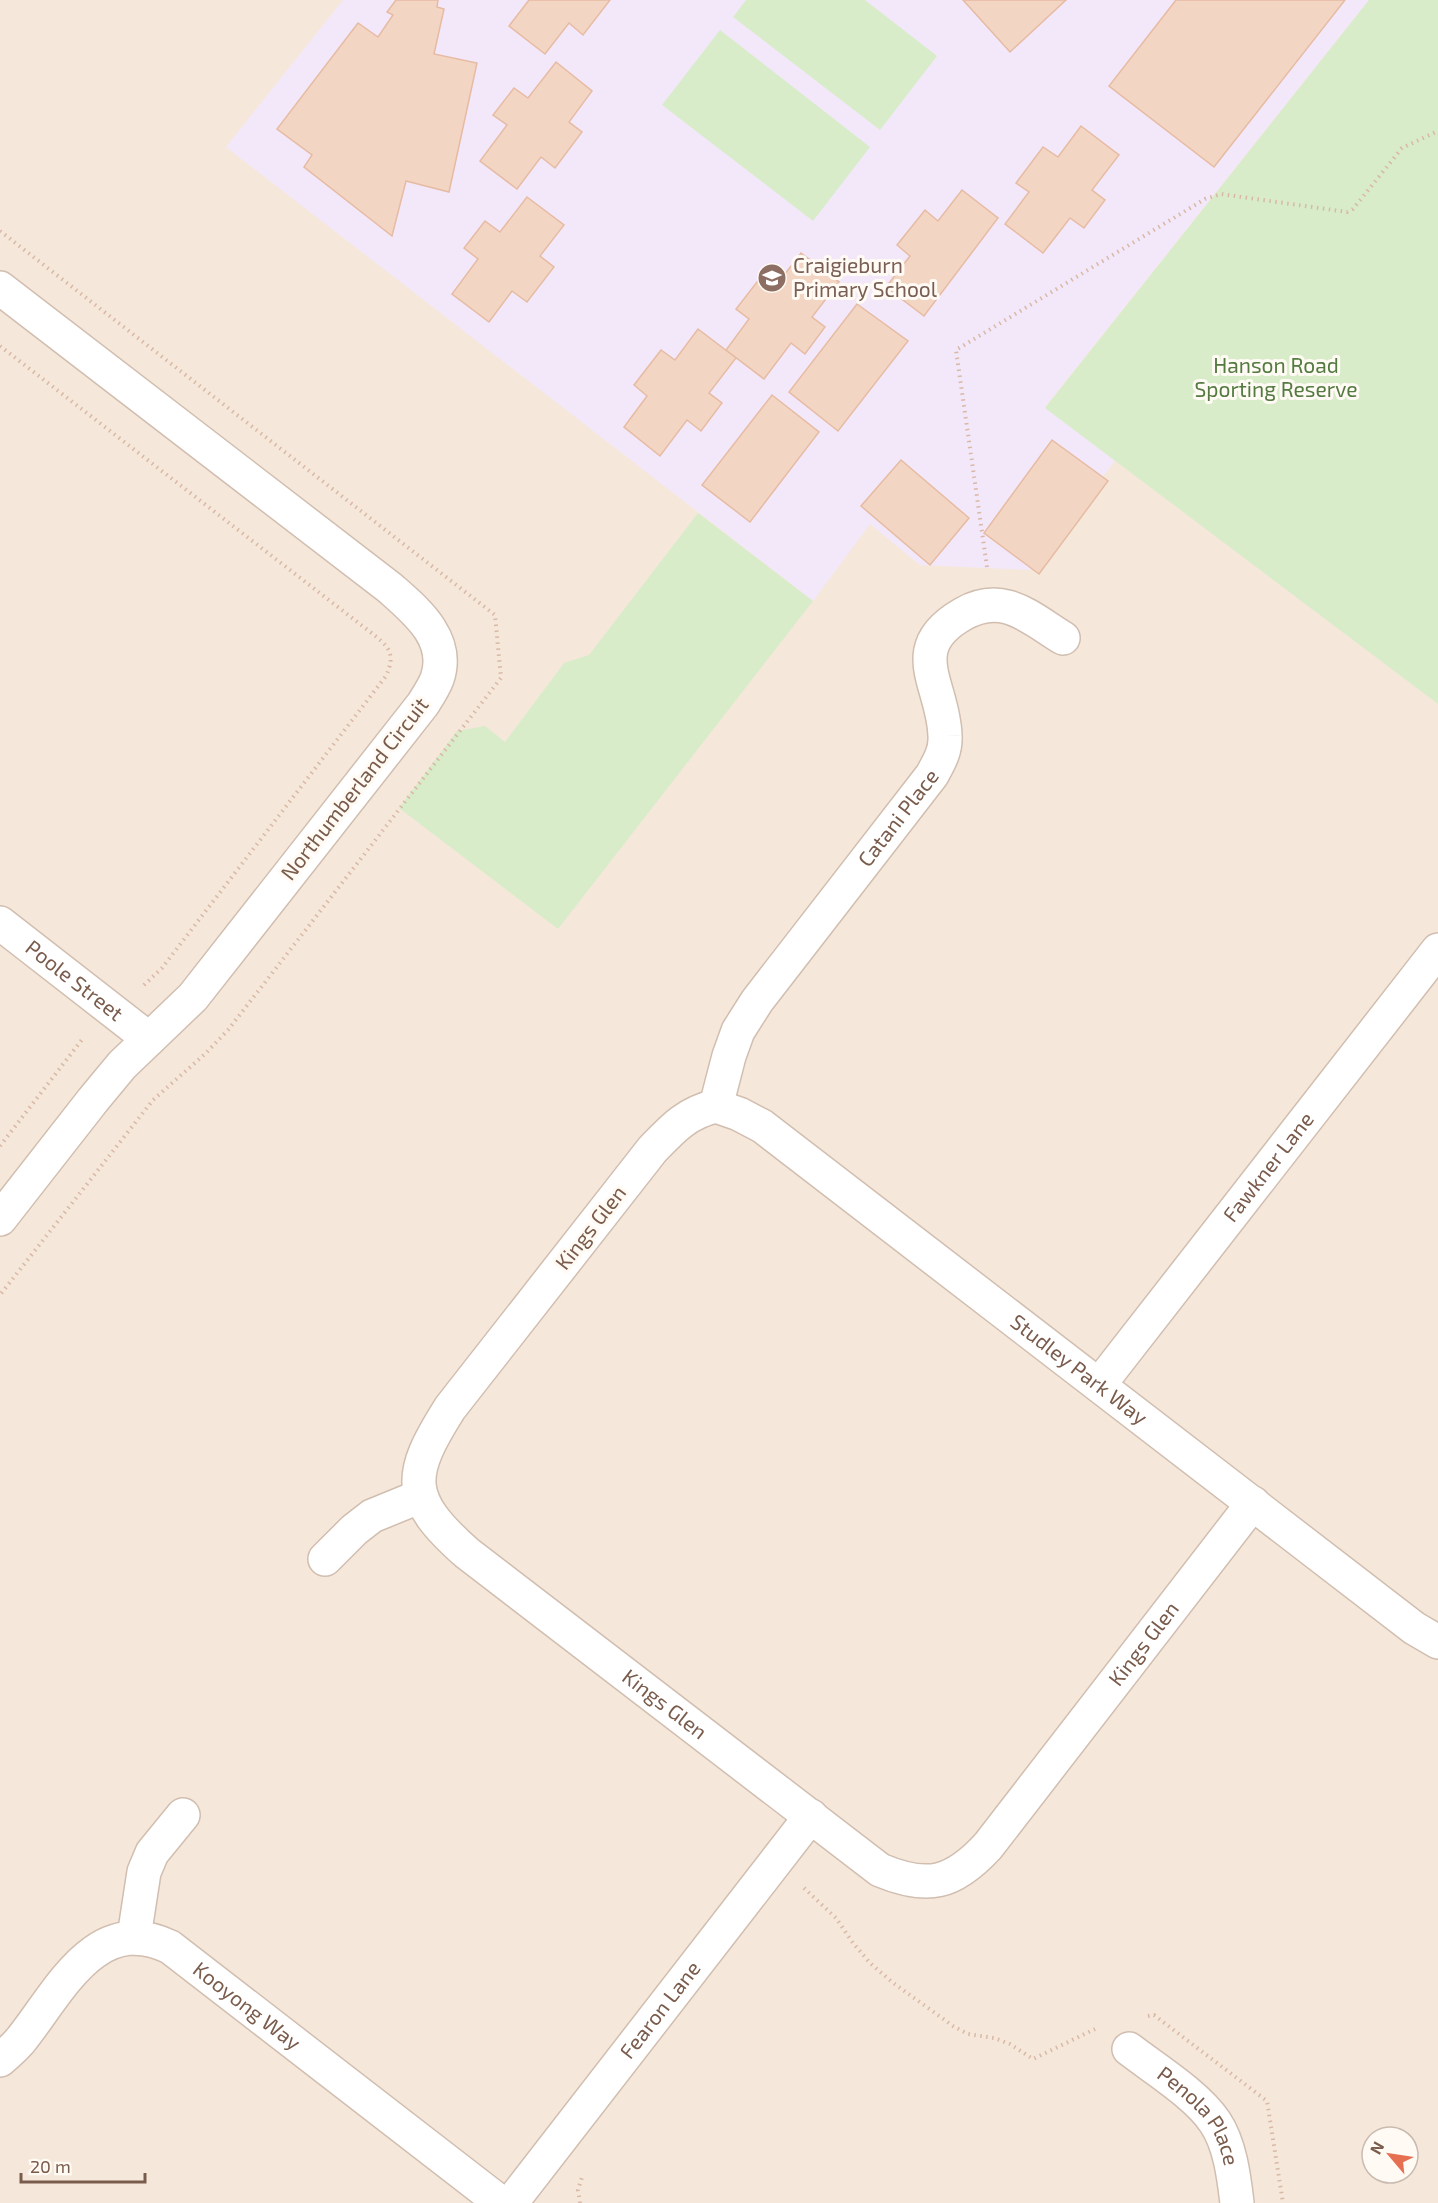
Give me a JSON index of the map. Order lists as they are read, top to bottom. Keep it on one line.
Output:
{"streets":{"street":["Northumberland Circuit","Catani Place","Poole Street","Fawkner Lane","Kings Glen","Studley Park Way","Kooyong Way","Fearon Lane","Penola Place"]},"crossings":[["Northumberland Circuit","Poole Street"],["Catani Place","Kings Glen"],["Catani Place","Studley Park Way"],["Fawkner Lane","Studley Park Way"],["Kings Glen","Studley Park Way"],["Kings Glen","Fearon Lane"]],"parks":["Hanson Road Sporting Reserve"],"places":{"school or university":["Craigieburn Primary School"]},"scale_bar":"20 m","north":"top left"}
